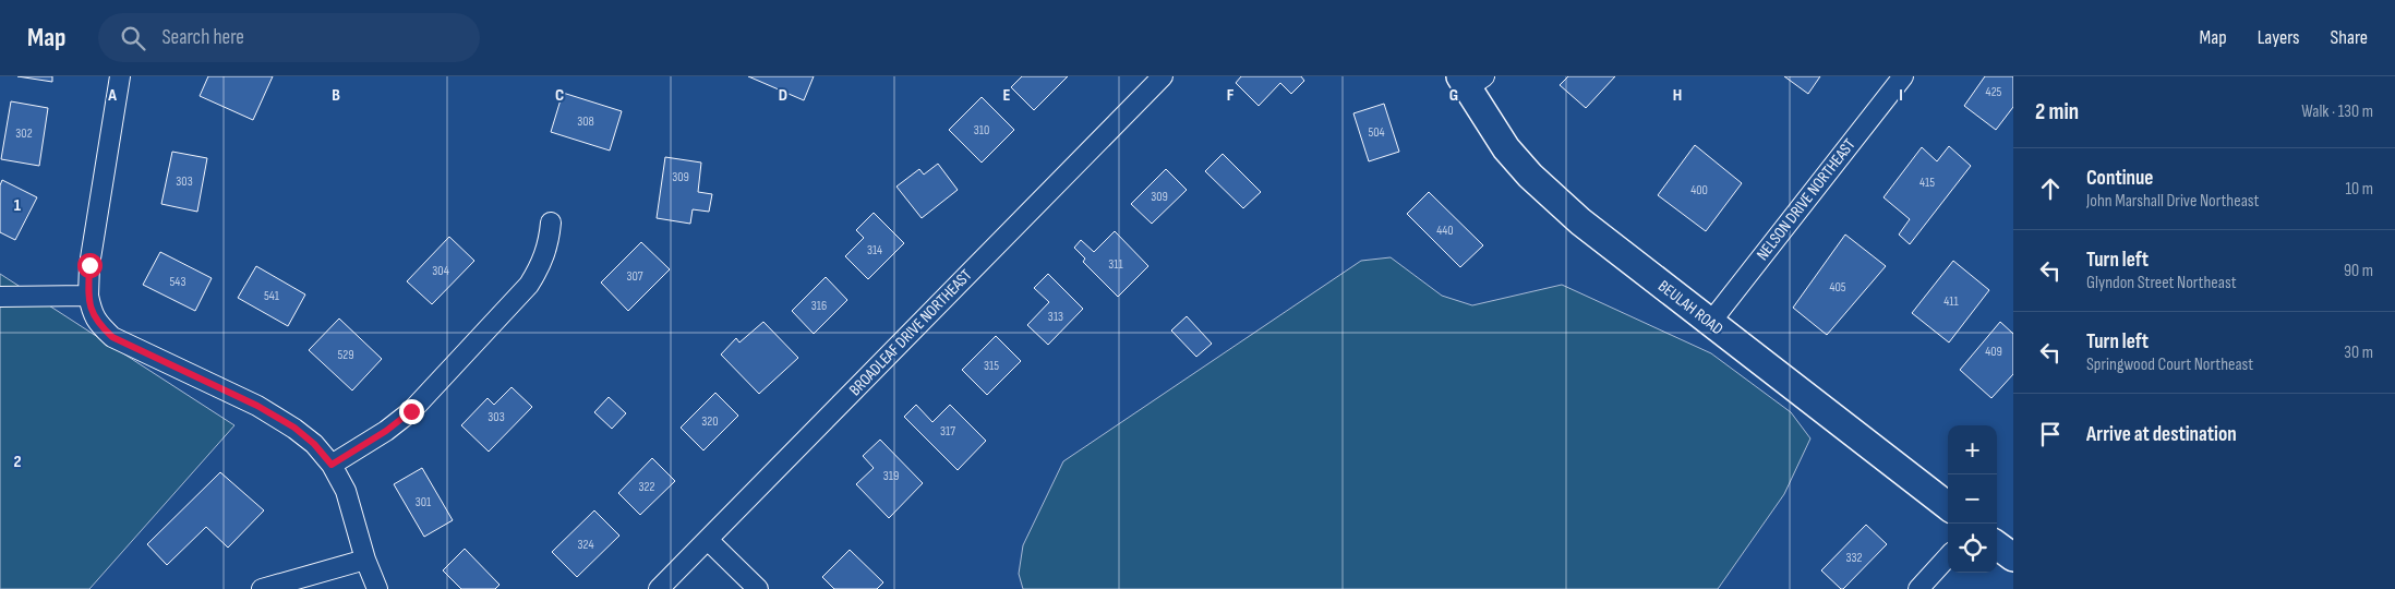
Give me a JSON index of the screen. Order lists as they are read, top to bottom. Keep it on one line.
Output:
{"streets":{"main road":["BEULAH ROAD"],"street":["NELSON DRIVE NORTHEAST","BROADLEAF DRIVE NORTHEAST"]},"crossings":[["NELSON DRIVE NORTHEAST","BEULAH ROAD"]],"house_numbers":["425","308","310","504","302","309","303","415","400","309","440","314","311","304","307","543","405","541","411","316","313","409","529","315","303","320","317","319","322","301","324","332"],"page":{"header":"Map","search":"Search here","nav":["Map","Layers","Share"],"heading":["2 min","Walk · 130 m"],"list":[["Continue","John Marshall Drive Northeast","10 m"],["Turn left","Glyndon Street Northeast","90 m"],["Turn left","Springwood Court Northeast","30 m"],"Arrive at destination"],"map_buttons":["+","−"]},"grid":{"columns":["A","B","C","D","E","F","G","H","I"],"rows":["1","2"]}}
